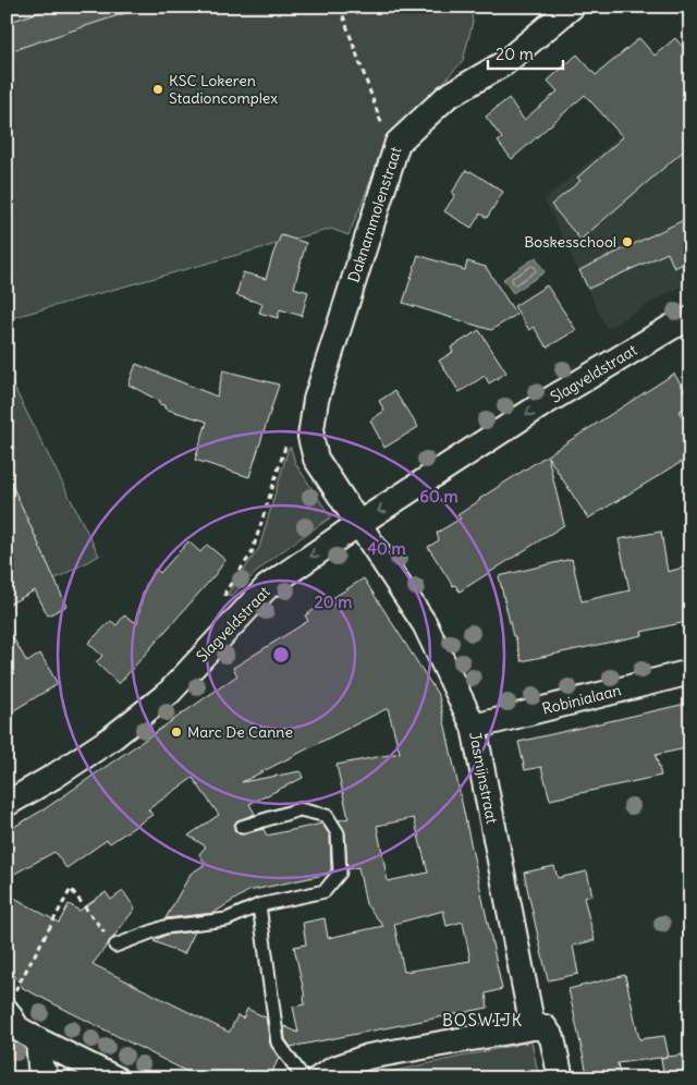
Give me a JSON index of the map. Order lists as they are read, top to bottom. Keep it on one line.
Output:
{"streets":{"street":["Daknammolenstraat","Slagveldstraat","Robinialaan","Jasmijnstraat"]},"crossings":[["Daknammolenstraat","Jasmijnstraat"],["Slagveldstraat","Jasmijnstraat"],["Robinialaan","Jasmijnstraat"]],"one_way":["Slagveldstraat"],"districts":["BOSWIJK"],"places":["KSC Lokeren Stadioncomplex","Boskesschool","Marc De Canne"],"scale_bar":"20 m","rings":["60 m","40 m","20 m"]}
